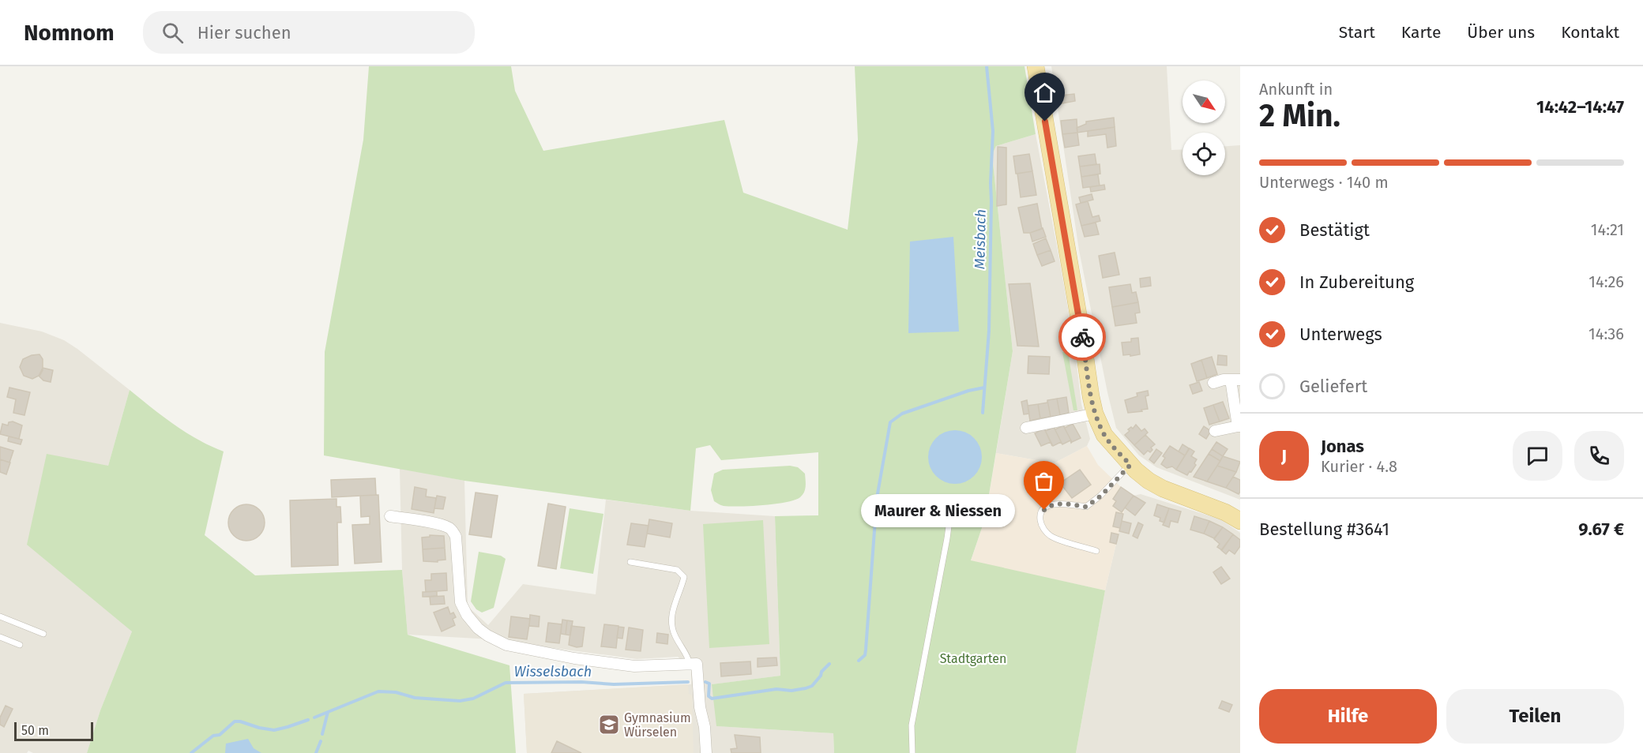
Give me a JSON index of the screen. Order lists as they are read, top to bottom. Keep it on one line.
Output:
{"water":["Meisbach","Wisselsbach"],"parks":["Stadtgarten"],"places":{"other":["Maurer & Niessen"],"school or university":["Gymnasium Würselen"]},"scale_bar":"50 m","north":"bottom right","page":{"header":"Nomnom","search":"Hier suchen","nav":["Start","Karte","Über uns","Kontakt"],"heading":["2 Min.","Ankunft in","14:42–14:47"],"panel":["Jonas","Kurier · 4.8","Bestellung #3641","9.67 €"],"bar":"Unterwegs · 140 m","list":[["Bestätigt","14:21"],["In Zubereitung","14:26"],["Unterwegs","14:36"],"Geliefert"],"round":"J","bubble":"Maurer & Niessen","buttons":["Hilfe","Teilen"],"scale":"50 m"}}
